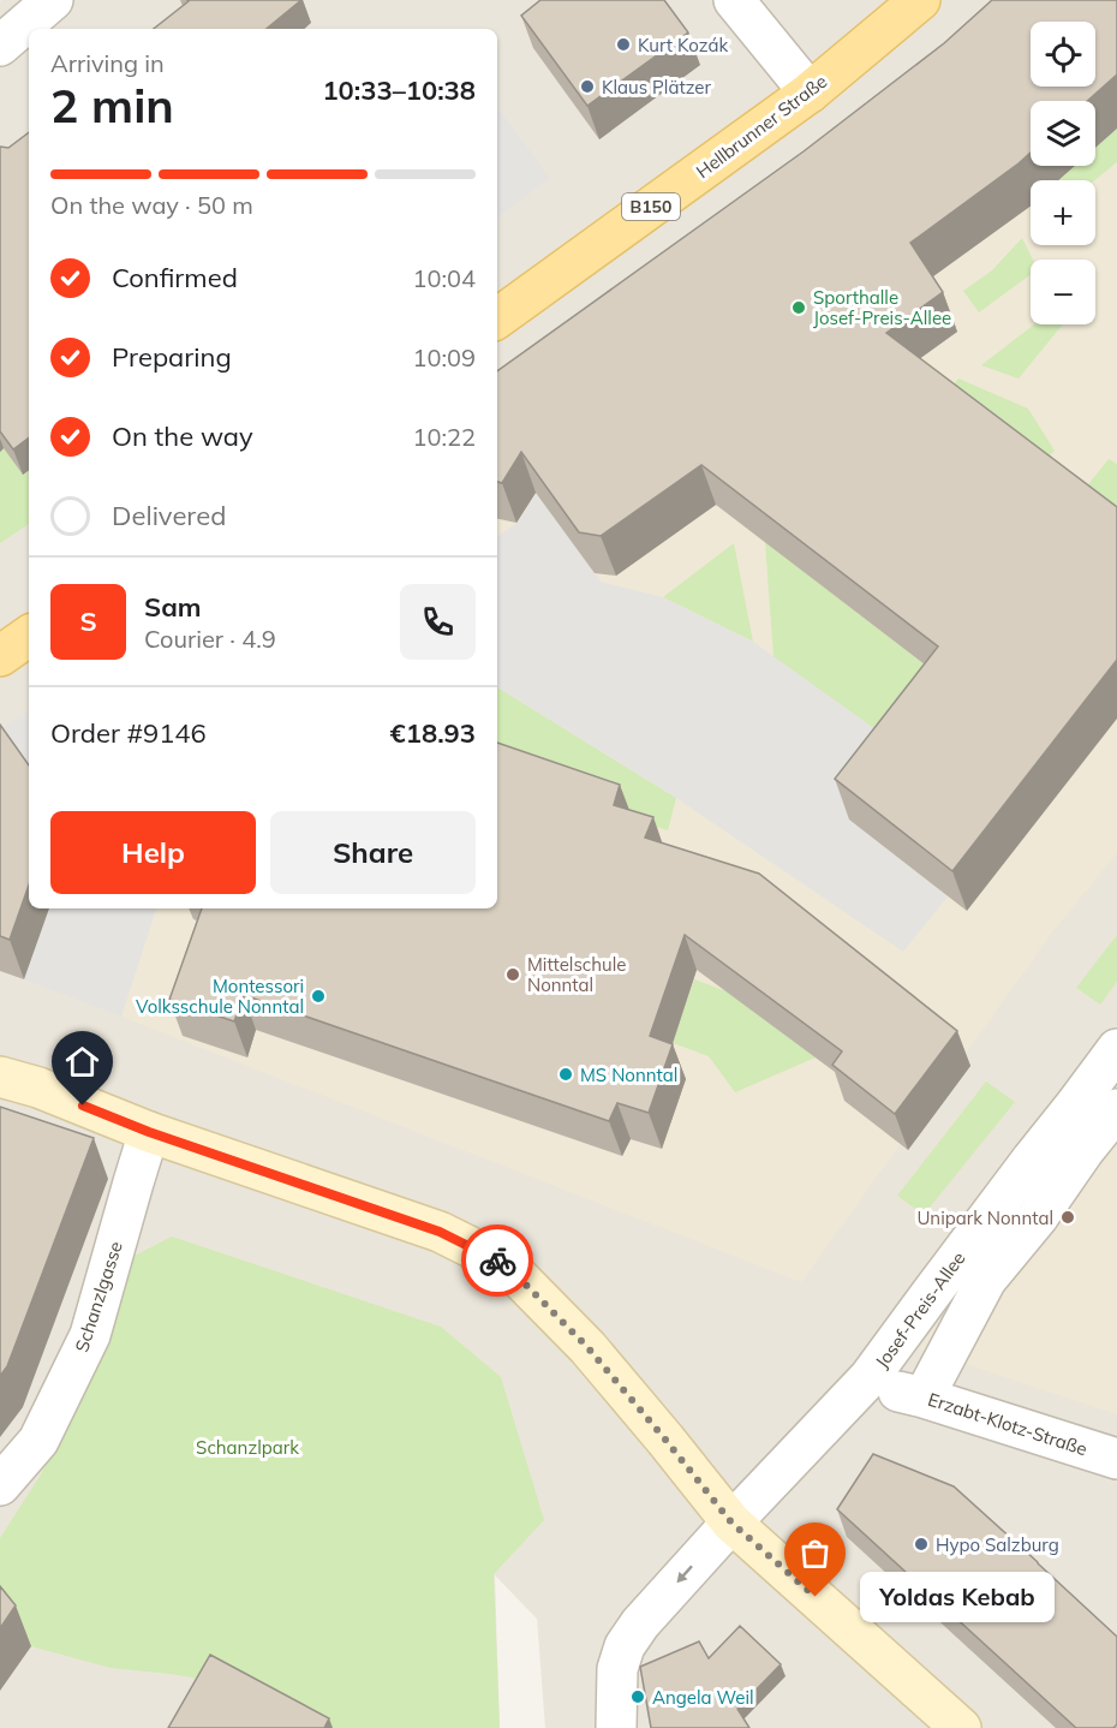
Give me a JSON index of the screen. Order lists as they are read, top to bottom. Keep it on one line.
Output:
{"streets":{"main road":["Hellbrunner Straße","B150"],"street":["Schanzlgasse","Josef-Preis-Allee","Erzabt-Klotz-Straße"]},"crossings":[["Josef-Preis-Allee","Erzabt-Klotz-Straße"]],"parks":["Schanzlpark"],"places":["Kurt Kozák","Klaus Plätzer","Sporthalle Josef-Preis-Allee","Mittelschule Nonntal","Montessori Volksschule Nonntal","MS Nonntal","Unipark Nonntal","Hypo Salzburg","Yoldas Kebab","Angela Weil"],"page":{"map_buttons":["+","−"],"heading":["2 min","Arriving in","10:33–10:38"],"panel":["Sam","Courier · 4.9","Order #9146","€18.93"],"bar":"On the way · 50 m","list":[["Confirmed","10:04"],["Preparing","10:09"],["On the way","10:22"],"Delivered"],"round":"S","buttons":["Help","Share"],"bubble":"Yoldas Kebab"}}
